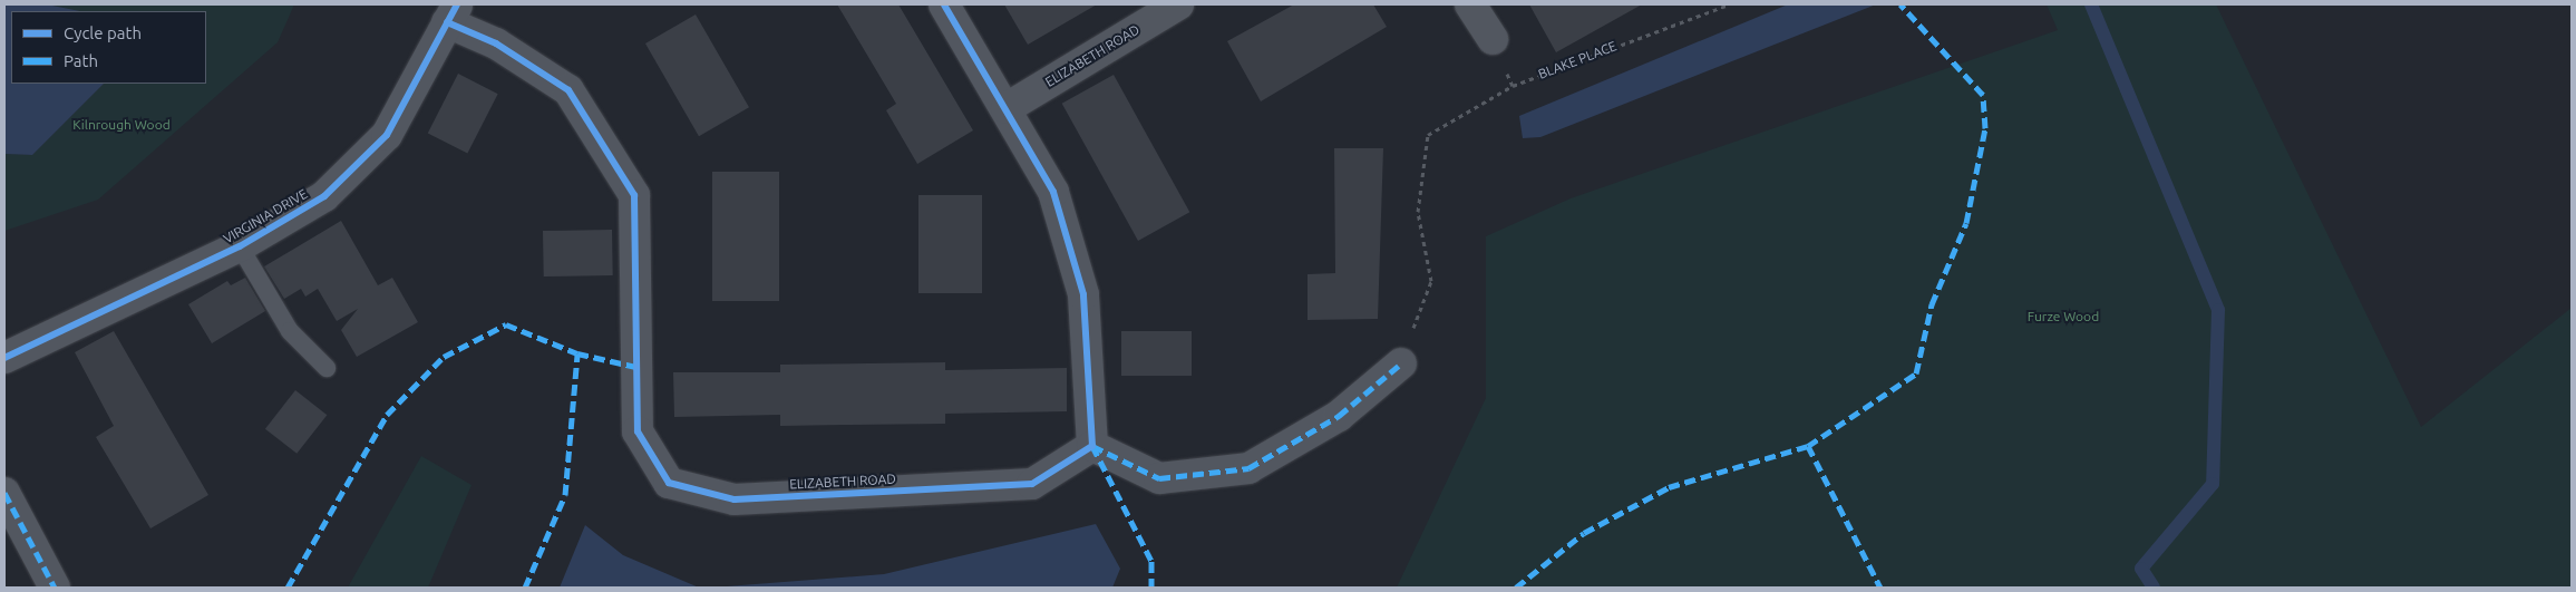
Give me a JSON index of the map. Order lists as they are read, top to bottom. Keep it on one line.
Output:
{"streets":{"street":["ELIZABETH ROAD","VIRGINIA DRIVE"],"path":["BLAKE PLACE"]},"crossings":[["ELIZABETH ROAD","VIRGINIA DRIVE"]],"parks":["Kilnrough Wood","Furze Wood"],"legend":["Cycle path","Path"]}
